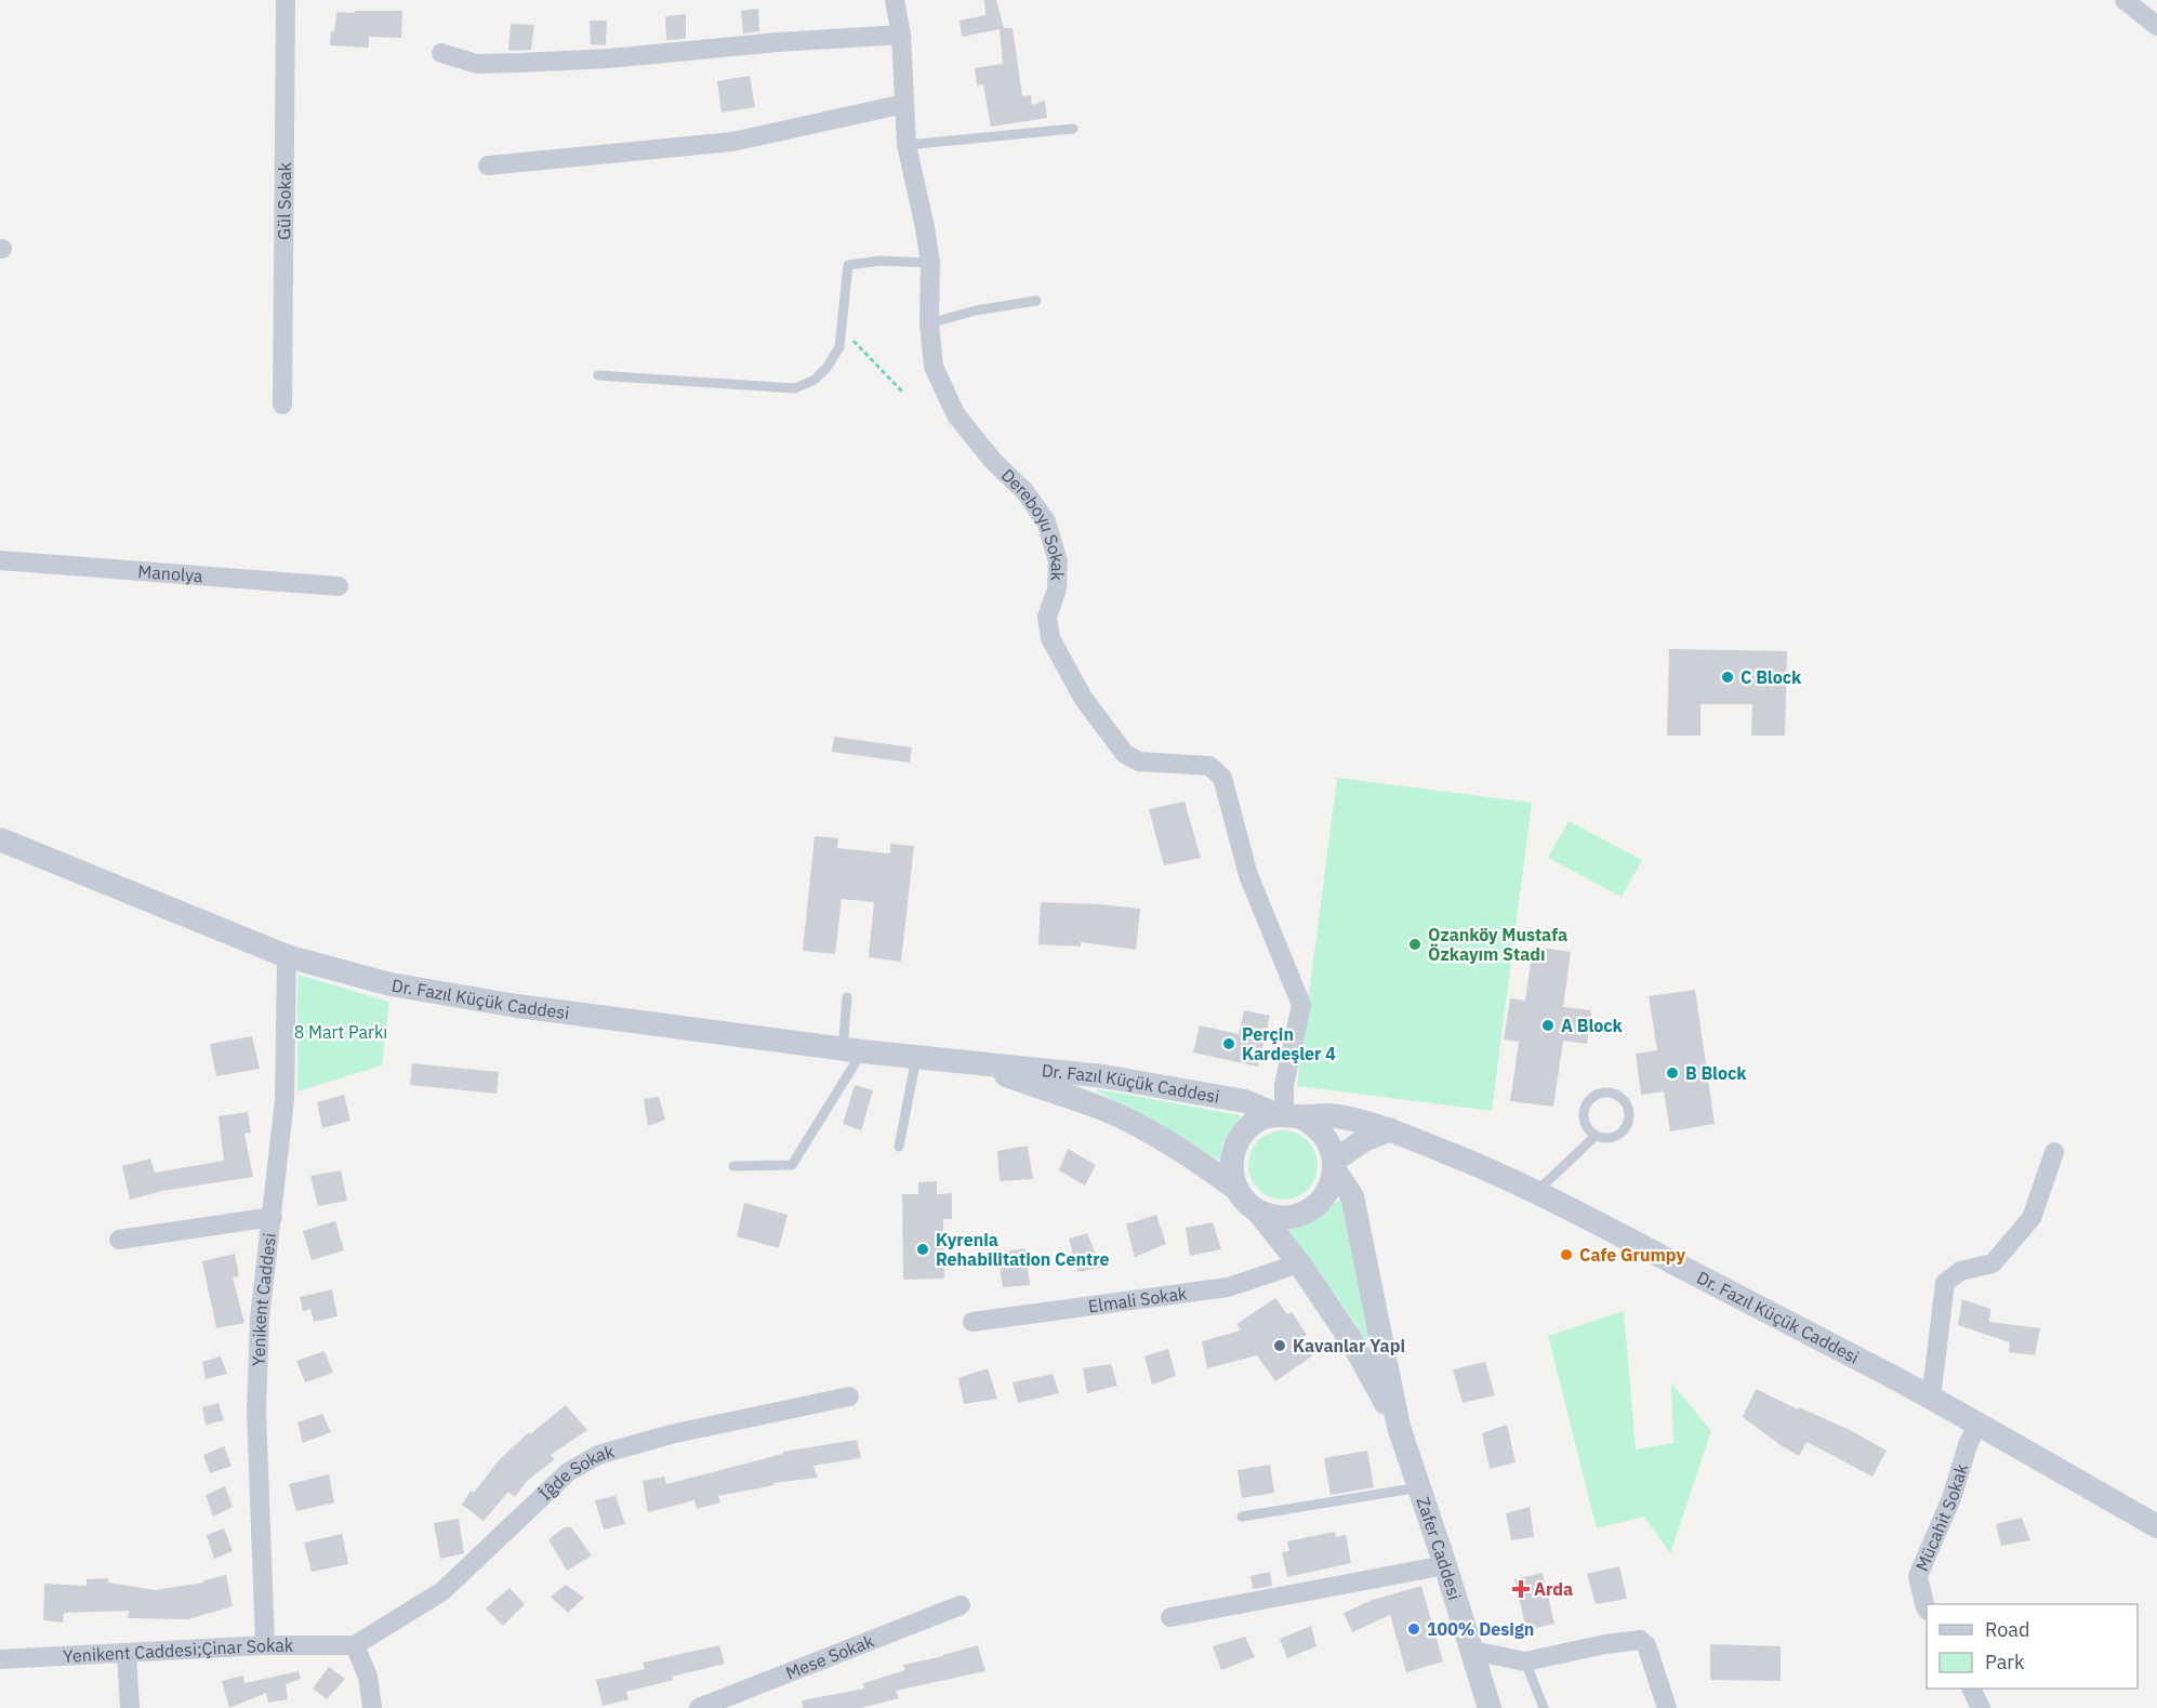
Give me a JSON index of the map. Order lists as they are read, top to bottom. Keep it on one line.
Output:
{"streets":{"street":["Gül Sokak","Dereboyu Sokak","Manolya","Dr. Fazıl Küçük Caddesi","Elmali Sokak","Yenikent Caddesi","İĝde Sokak","Mücahit Sokak","Zafer Caddesi","Yenikent Caddesi;Çinar Sokak","Mese Sokak"]},"crossings":[["Dereboyu Sokak","Dr. Fazıl Küçük Caddesi"],["Dereboyu Sokak","Zafer Caddesi"],["Dr. Fazıl Küçük Caddesi","Yenikent Caddesi"],["Dr. Fazıl Küçük Caddesi","Mücahit Sokak"],["Dr. Fazıl Küçük Caddesi","Zafer Caddesi"],["Elmali Sokak","Zafer Caddesi"],["Yenikent Caddesi","Yenikent Caddesi;Çinar Sokak"],["İĝde Sokak","Yenikent Caddesi;Çinar Sokak"]],"parks":["8 Mart Parkı"],"places":{"other":["C Block","Ozanköy Mustafa Özkayım Stadı","A Block","Perçin Kardeşler 4","B Block","Kyrenia Rehabilitation Centre","Cafe Grumpy","Kavanlar Yapi","100% Design"],"health":["Arda"]},"legend":["Road","Park"]}
